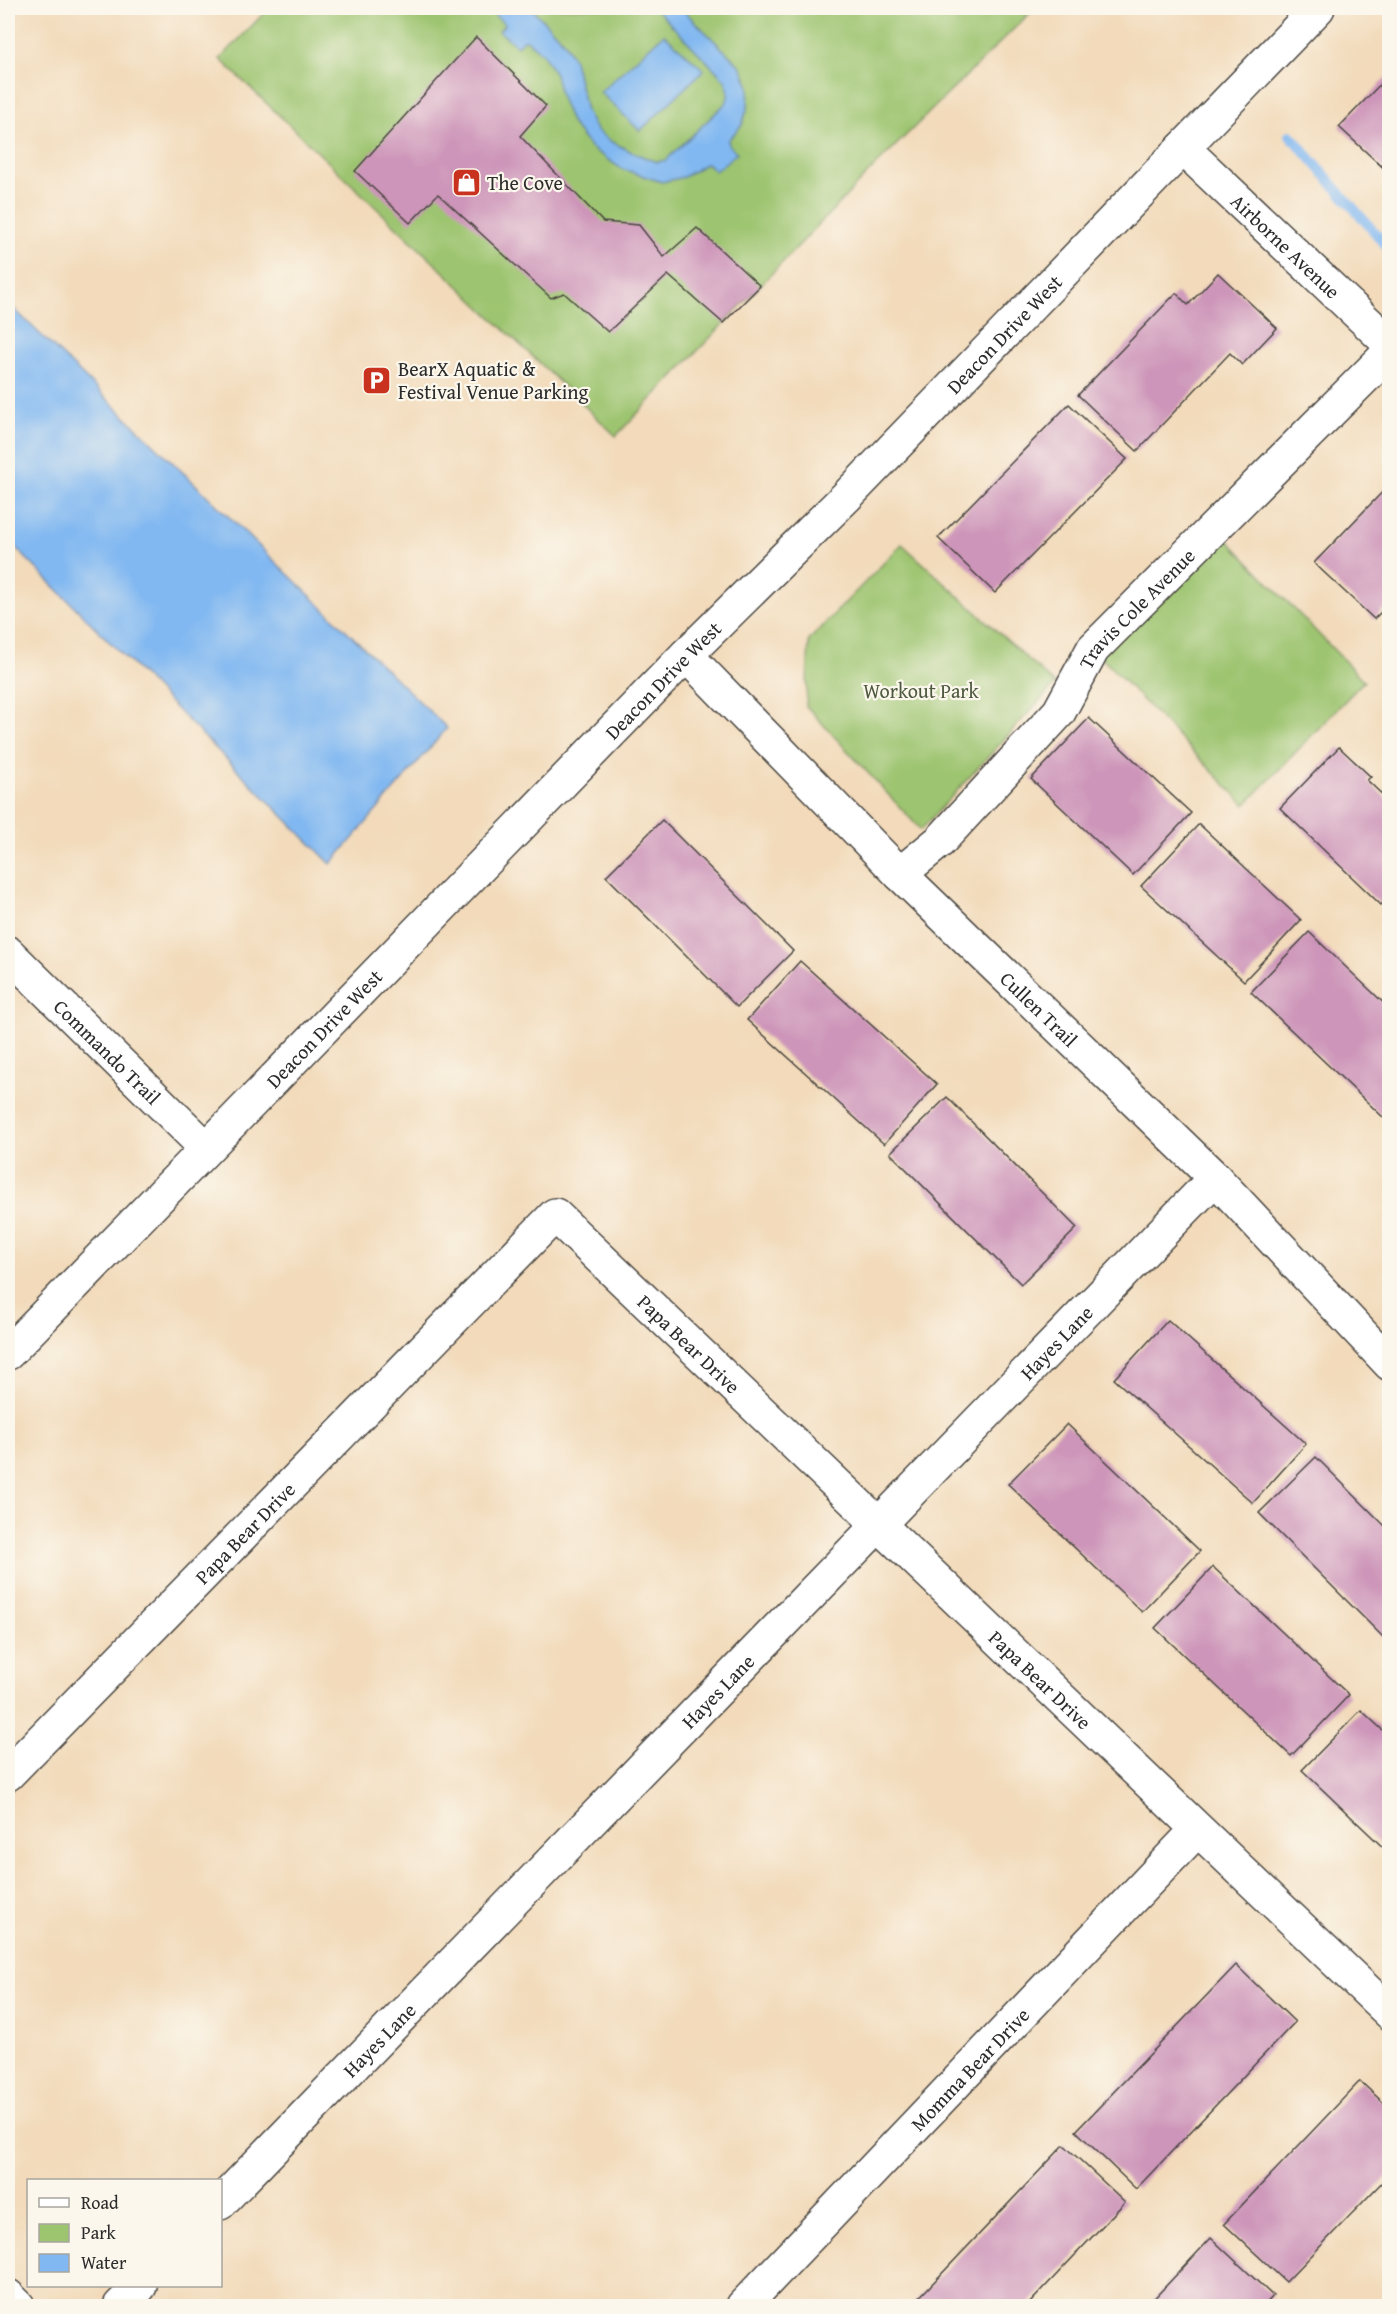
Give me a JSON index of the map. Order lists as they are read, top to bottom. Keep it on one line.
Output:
{"streets":{"street":["Airborne Avenue","Deacon Drive West","Travis Cole Avenue","Cullen Trail","Commando Trail","Hayes Lane","Papa Bear Drive","Momma Bear Drive"]},"crossings":[["Airborne Avenue","Deacon Drive West"],["Deacon Drive West","Cullen Trail"],["Deacon Drive West","Commando Trail"],["Travis Cole Avenue","Cullen Trail"],["Cullen Trail","Hayes Lane"],["Hayes Lane","Papa Bear Drive"],["Papa Bear Drive","Momma Bear Drive"]],"parks":["Workout Park"],"places":{"shop":["The Cove"],"parking":["BearX Aquatic & Festival Venue Parking"]},"legend":["Road","Park","Water"]}
